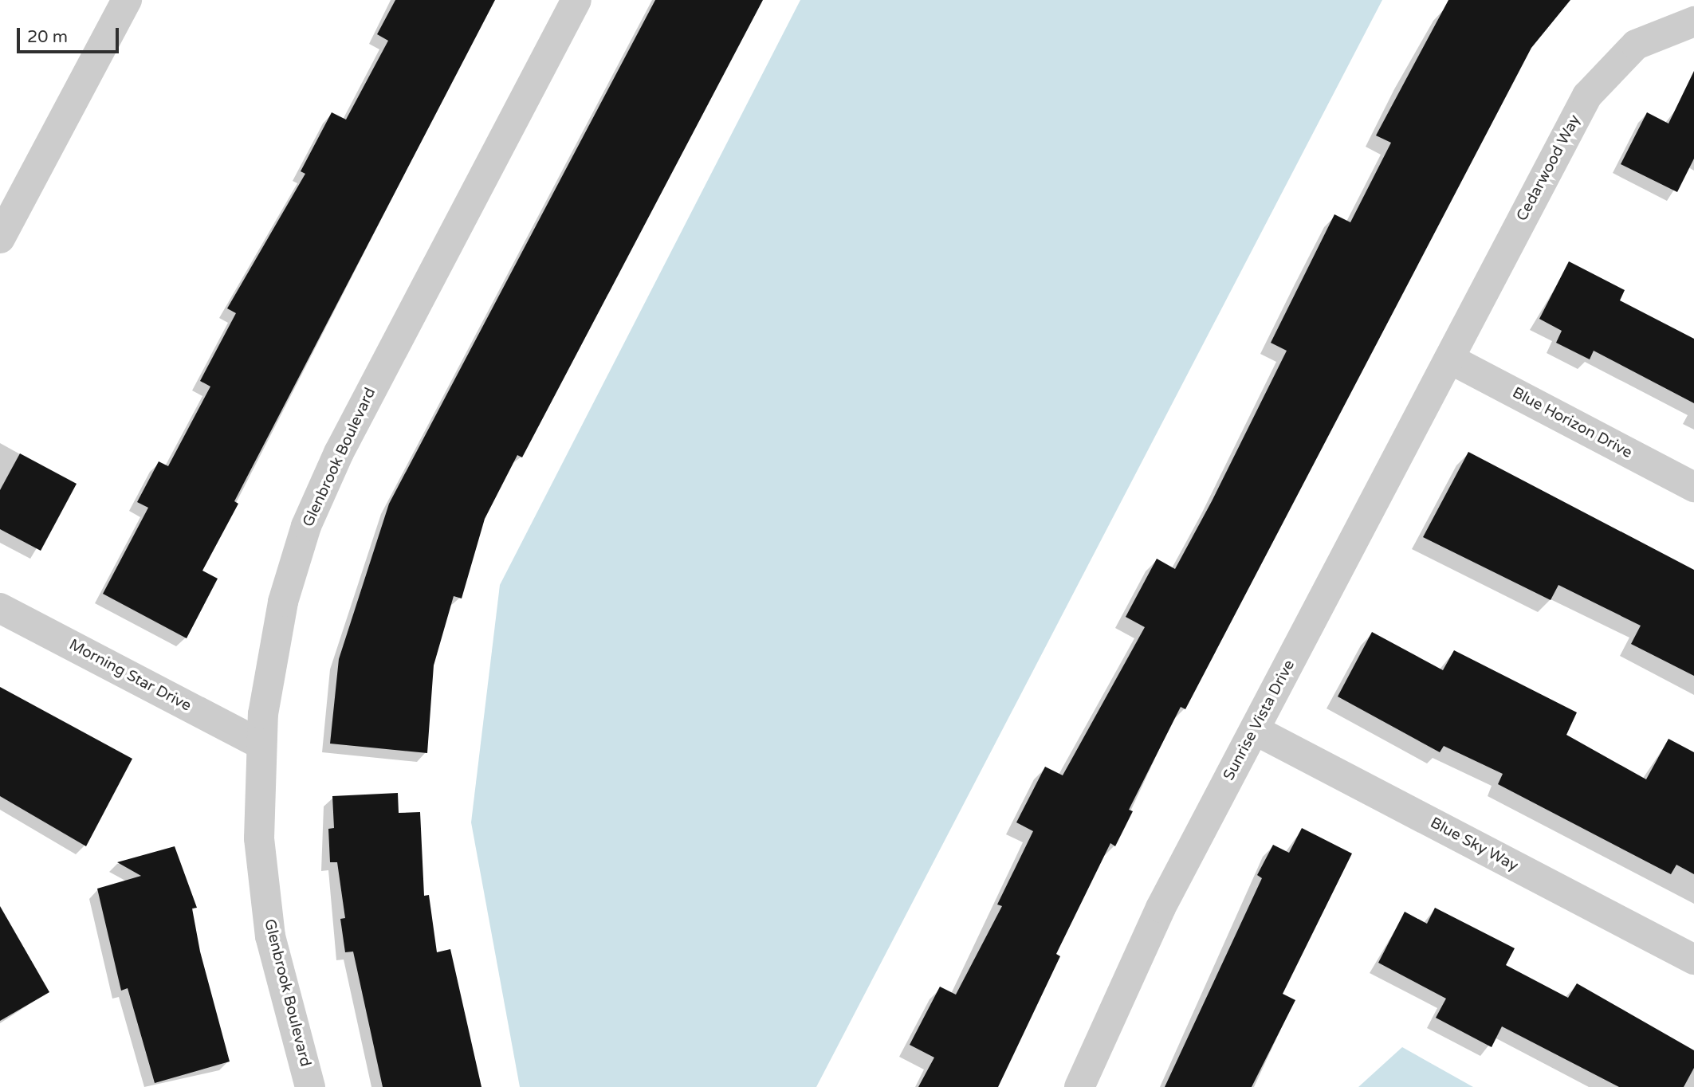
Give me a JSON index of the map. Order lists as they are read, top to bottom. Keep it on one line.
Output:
{"streets":{"street":["Cedarwood Way","Blue Horizon Drive","Glenbrook Boulevard","Morning Star Drive","Sunrise Vista Drive","Blue Sky Way"]},"crossings":[["Cedarwood Way","Blue Horizon Drive"],["Cedarwood Way","Sunrise Vista Drive"],["Blue Horizon Drive","Sunrise Vista Drive"],["Glenbrook Boulevard","Morning Star Drive"],["Sunrise Vista Drive","Blue Sky Way"]],"scale_bar":"20 m"}
